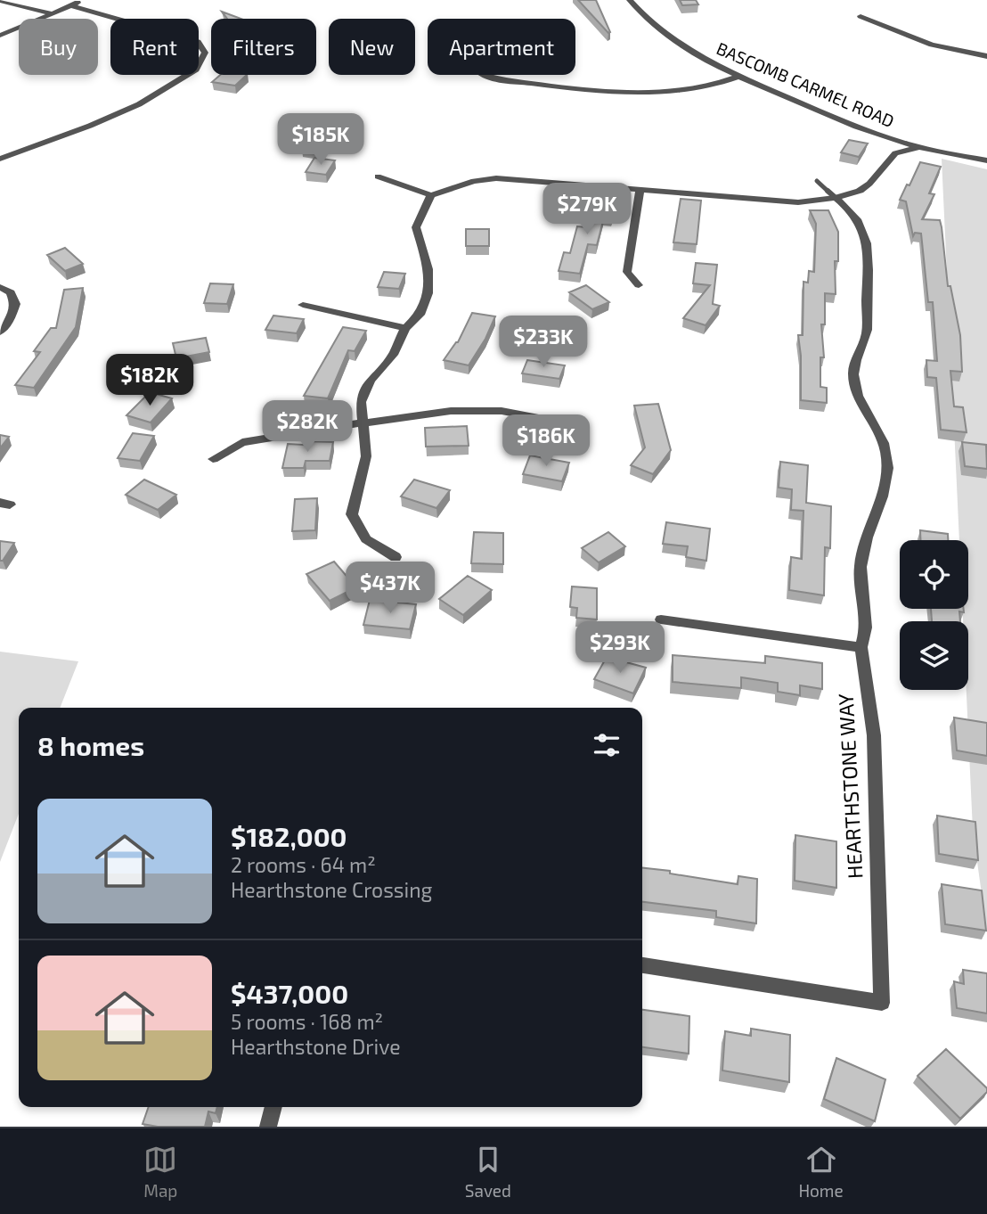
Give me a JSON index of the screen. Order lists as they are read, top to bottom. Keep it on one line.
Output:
{"streets":{"street":["BASCOMB CARMEL ROAD","HEARTHSTONE WAY"]},"page":{"chip":["Buy","Rent","Filters","New","Apartment"],"price":["$185K","$279K","$233K","$182K","$282K","$186K","$437K","$293K"],"heading":"8 homes","list":[{"name":"$182,000","note":"2 rooms · 64 m² · Hearthstone Crossing"},{"name":"$437,000","note":"5 rooms · 168 m² · Hearthstone Drive"}],"tabs":["Map","Saved","Home"]}}
